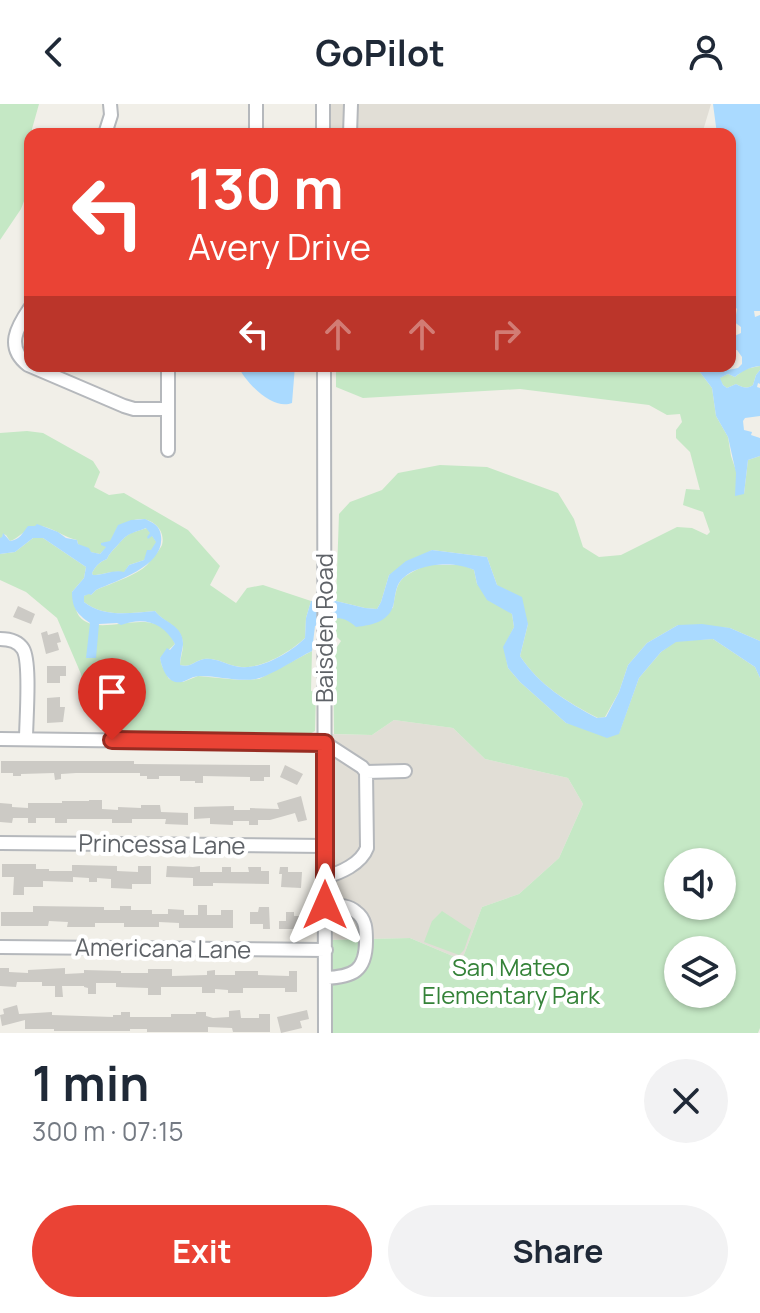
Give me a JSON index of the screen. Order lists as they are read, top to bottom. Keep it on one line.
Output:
{"streets":{"street":["Baisden Road","Princessa Lane","Americana Lane"]},"crossings":[["Baisden Road","Princessa Lane"],["Baisden Road","Americana Lane"]],"parks":["San Mateo Elementary Park"],"page":{"header":"GoPilot","turn":["130 m","Avery Drive"],"heading":["1 min","300 m · 07:15"],"buttons":["Exit","Share"]}}
